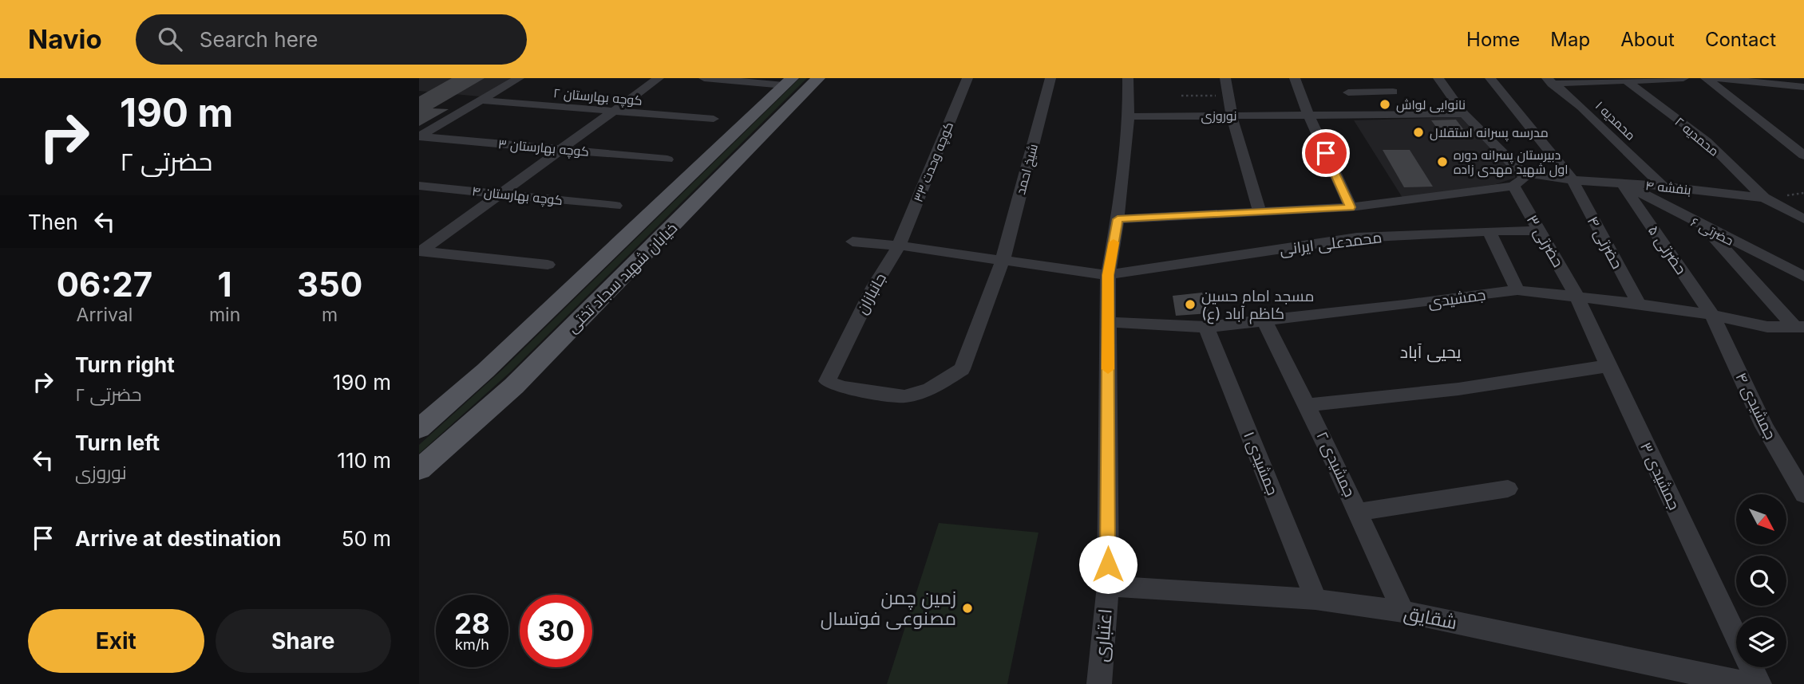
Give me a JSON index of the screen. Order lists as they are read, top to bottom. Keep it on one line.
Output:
{"streets":{"main road":["خیابان شهید سجاد تختی"],"street":["کوچه بهارستان ۲","نوروزی","محمدیه ۱","محمدیه ۲","کوچه بهارستان ۳","کوچه وحدت ۳۳","شیخ احمد","بنفشه ۴","کوچه بهارستان ۴","حضرتی ۶","حضرتی ۳","حضرتی ۴","محمدعلی ایرانی","حضرتی ۵","جانبازان","جمشیدی","جمشیدی ۴","جمشیدی ۱","جمشیدی ۲","جمشیدی ۳","شقایق","اعتباری"]},"crossings":[["محمدیه ۱","بنفشه ۴"],["محمدیه ۲","بنفشه ۴"],["کوچه وحدت ۳۳","جانبازان"],["شیخ احمد","جانبازان"],["بنفشه ۴","حضرتی ۶"],["بنفشه ۴","حضرتی ۴"],["بنفشه ۴","حضرتی ۵"],["حضرتی ۶","حضرتی ۵"],["حضرتی ۳","جمشیدی"],["حضرتی ۳","جمشیدی ۳"],["حضرتی ۴","جمشیدی"],["حضرتی ۵","جمشیدی"],["حضرتی ۵","جمشیدی ۴"],["جمشیدی","جمشیدی ۴"],["جمشیدی","جمشیدی ۱"],["جمشیدی","جمشیدی ۲"],["جمشیدی","جمشیدی ۳"],["جمشیدی ۱","شقایق"],["جمشیدی ۲","شقایق"],["شقایق","اعتباری"]],"districts":["یحیی آباد"],"places":["نانوایی لواش","مدرسه پسرانه استقلال","دبیرستان پسرانه دوره اول شهید مهدی زاده","مسجد امام حسین (ع) کاظم آباد","زمین چمن مصنوعی فوتسال"],"north":"bottom right","page":{"header":"Navio","search":"Search here","nav":["Home","Map","About","Contact"],"turn":["190 m","حضرتی ۲"],"then":"Then","eta":["06:27","Arrival","1","min","350","m"],"list":[{"name":"Turn right","note":"حضرتی ۲","value":"190 m"},{"name":"Turn left","note":"نوروزی","value":"110 m"},{"name":"Arrive at destination","value":"50 m"}],"speed":"28 km/h","limit":"30","buttons":["Exit","Share"]}}
